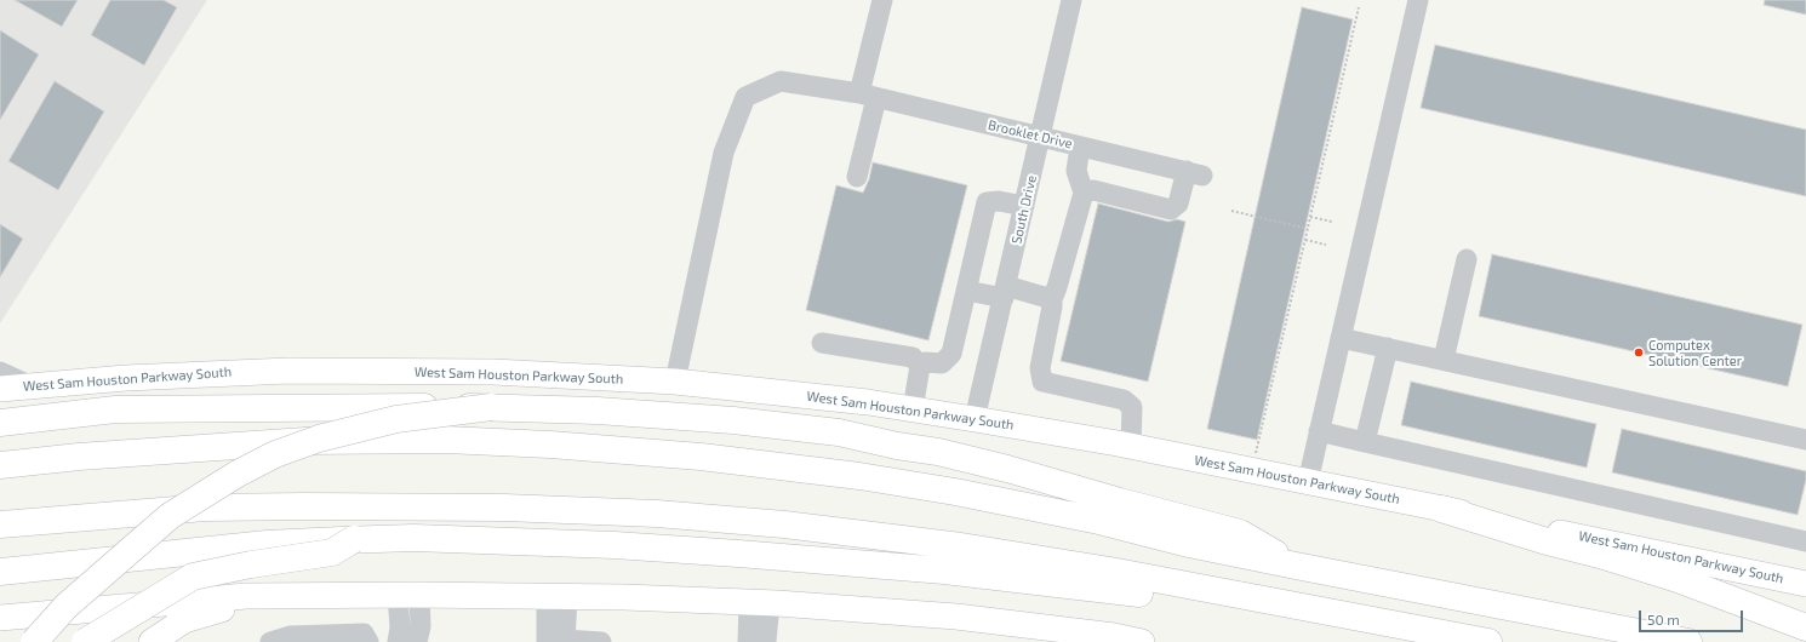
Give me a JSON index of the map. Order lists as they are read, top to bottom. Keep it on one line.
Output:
{"streets":{"main road":["West Sam Houston Parkway South"],"street":["Brooklet Drive","South Drive"]},"crossings":[["Brooklet Drive","South Drive"],["Brooklet Drive","West Sam Houston Parkway South"],["South Drive","West Sam Houston Parkway South"]],"places":["Computex Solution Center"],"scale_bar":"50 m"}
